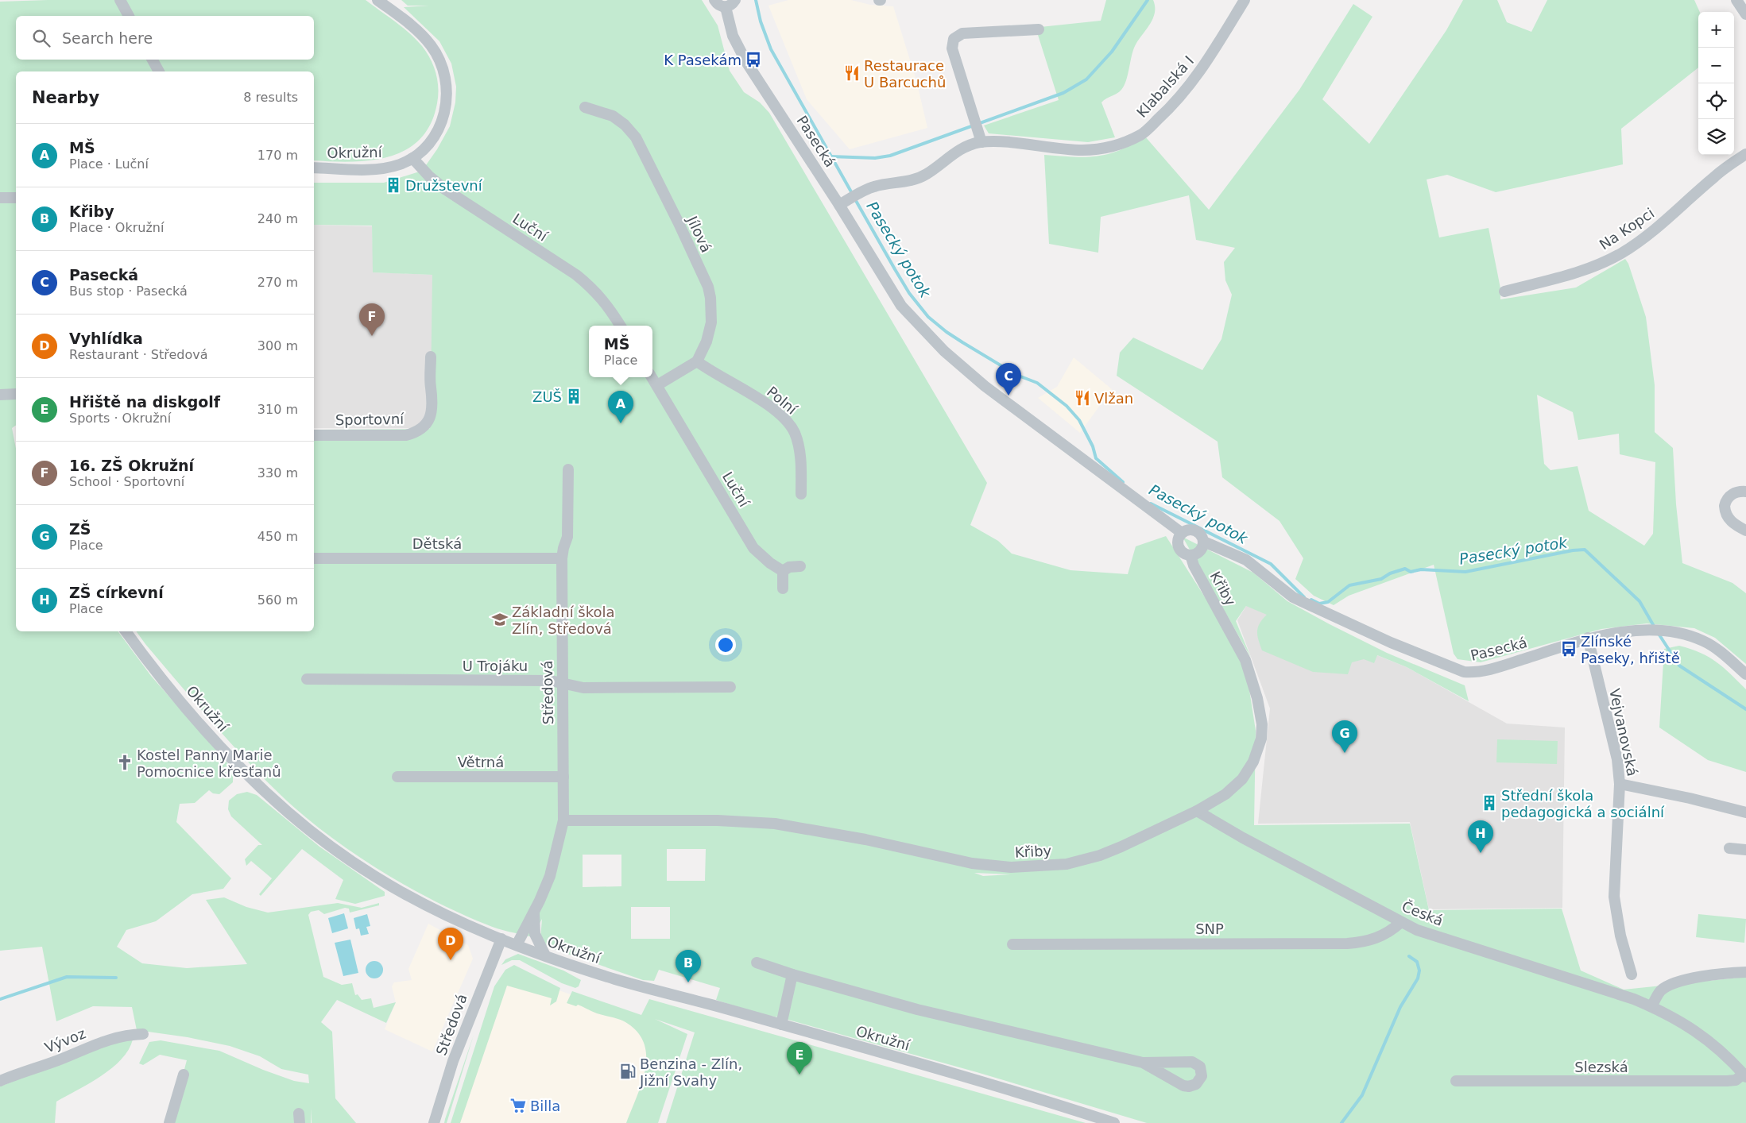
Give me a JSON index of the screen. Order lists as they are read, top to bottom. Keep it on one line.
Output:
{"streets":{"street":["Klabalská I","Pasecká","Okružní","Luční","Na Kopci","Jílová","Polní","Sportovní","Dětská","Křiby","U Trojáku","Středová","Vejvanovská","Větrná","Česká","SNP","Vývoz","Slezská"]},"crossings":[["Klabalská I","Pasecká"],["Pasecká","Křiby"],["Pasecká","Vejvanovská"],["Okružní","Luční"],["Okružní","Středová"],["Jílová","Polní"],["Dětská","Středová"],["Křiby","Středová"],["Křiby","Česká"],["U Trojáku","Středová"],["Středová","Větrná"],["Česká","SNP"],["Česká","Slezská"]],"water":["Pasecký potok"],"places":{"bus stop":["K Pasekám","Zlínské Paseky, hřiště"],"restaurant":["Restaurace U Barcuchů","Vlžan"],"building":["Družstevní","ZUŠ","Střední škola pedagogická a sociální"],"school or university":["Základní škola Zlín, Středová"],"church":["Kostel Panny Marie Pomocnice křesťanů"],"fuel station":["Benzina - Zlín, Jižní Svahy"],"supermarket":["Billa"]},"page":{"map_buttons":["+","−"],"search":"Search here","heading":["Nearby","8 results"],"list":[{"mark":"A","name":"MŠ","note":"Place · Luční","value":"170 m"},{"mark":"B","name":"Křiby","note":"Place · Okružní","value":"240 m"},{"mark":"C","name":"Pasecká","note":"Bus stop · Pasecká","value":"270 m"},{"mark":"D","name":"Vyhlídka","note":"Restaurant · Středová","value":"300 m"},{"mark":"E","name":"Hřiště na diskgolf","note":"Sports · Okružní","value":"310 m"},{"mark":"F","name":"16. ZŠ Okružní","note":"School · Sportovní","value":"330 m"},{"mark":"G","name":"ZŠ","note":"Place","value":"450 m"},{"mark":"H","name":"ZŠ církevní","note":"Place","value":"560 m"}],"pins":["F","C","A","G","H","D","B","E"],"popup":["MŠ","Place"]}}
